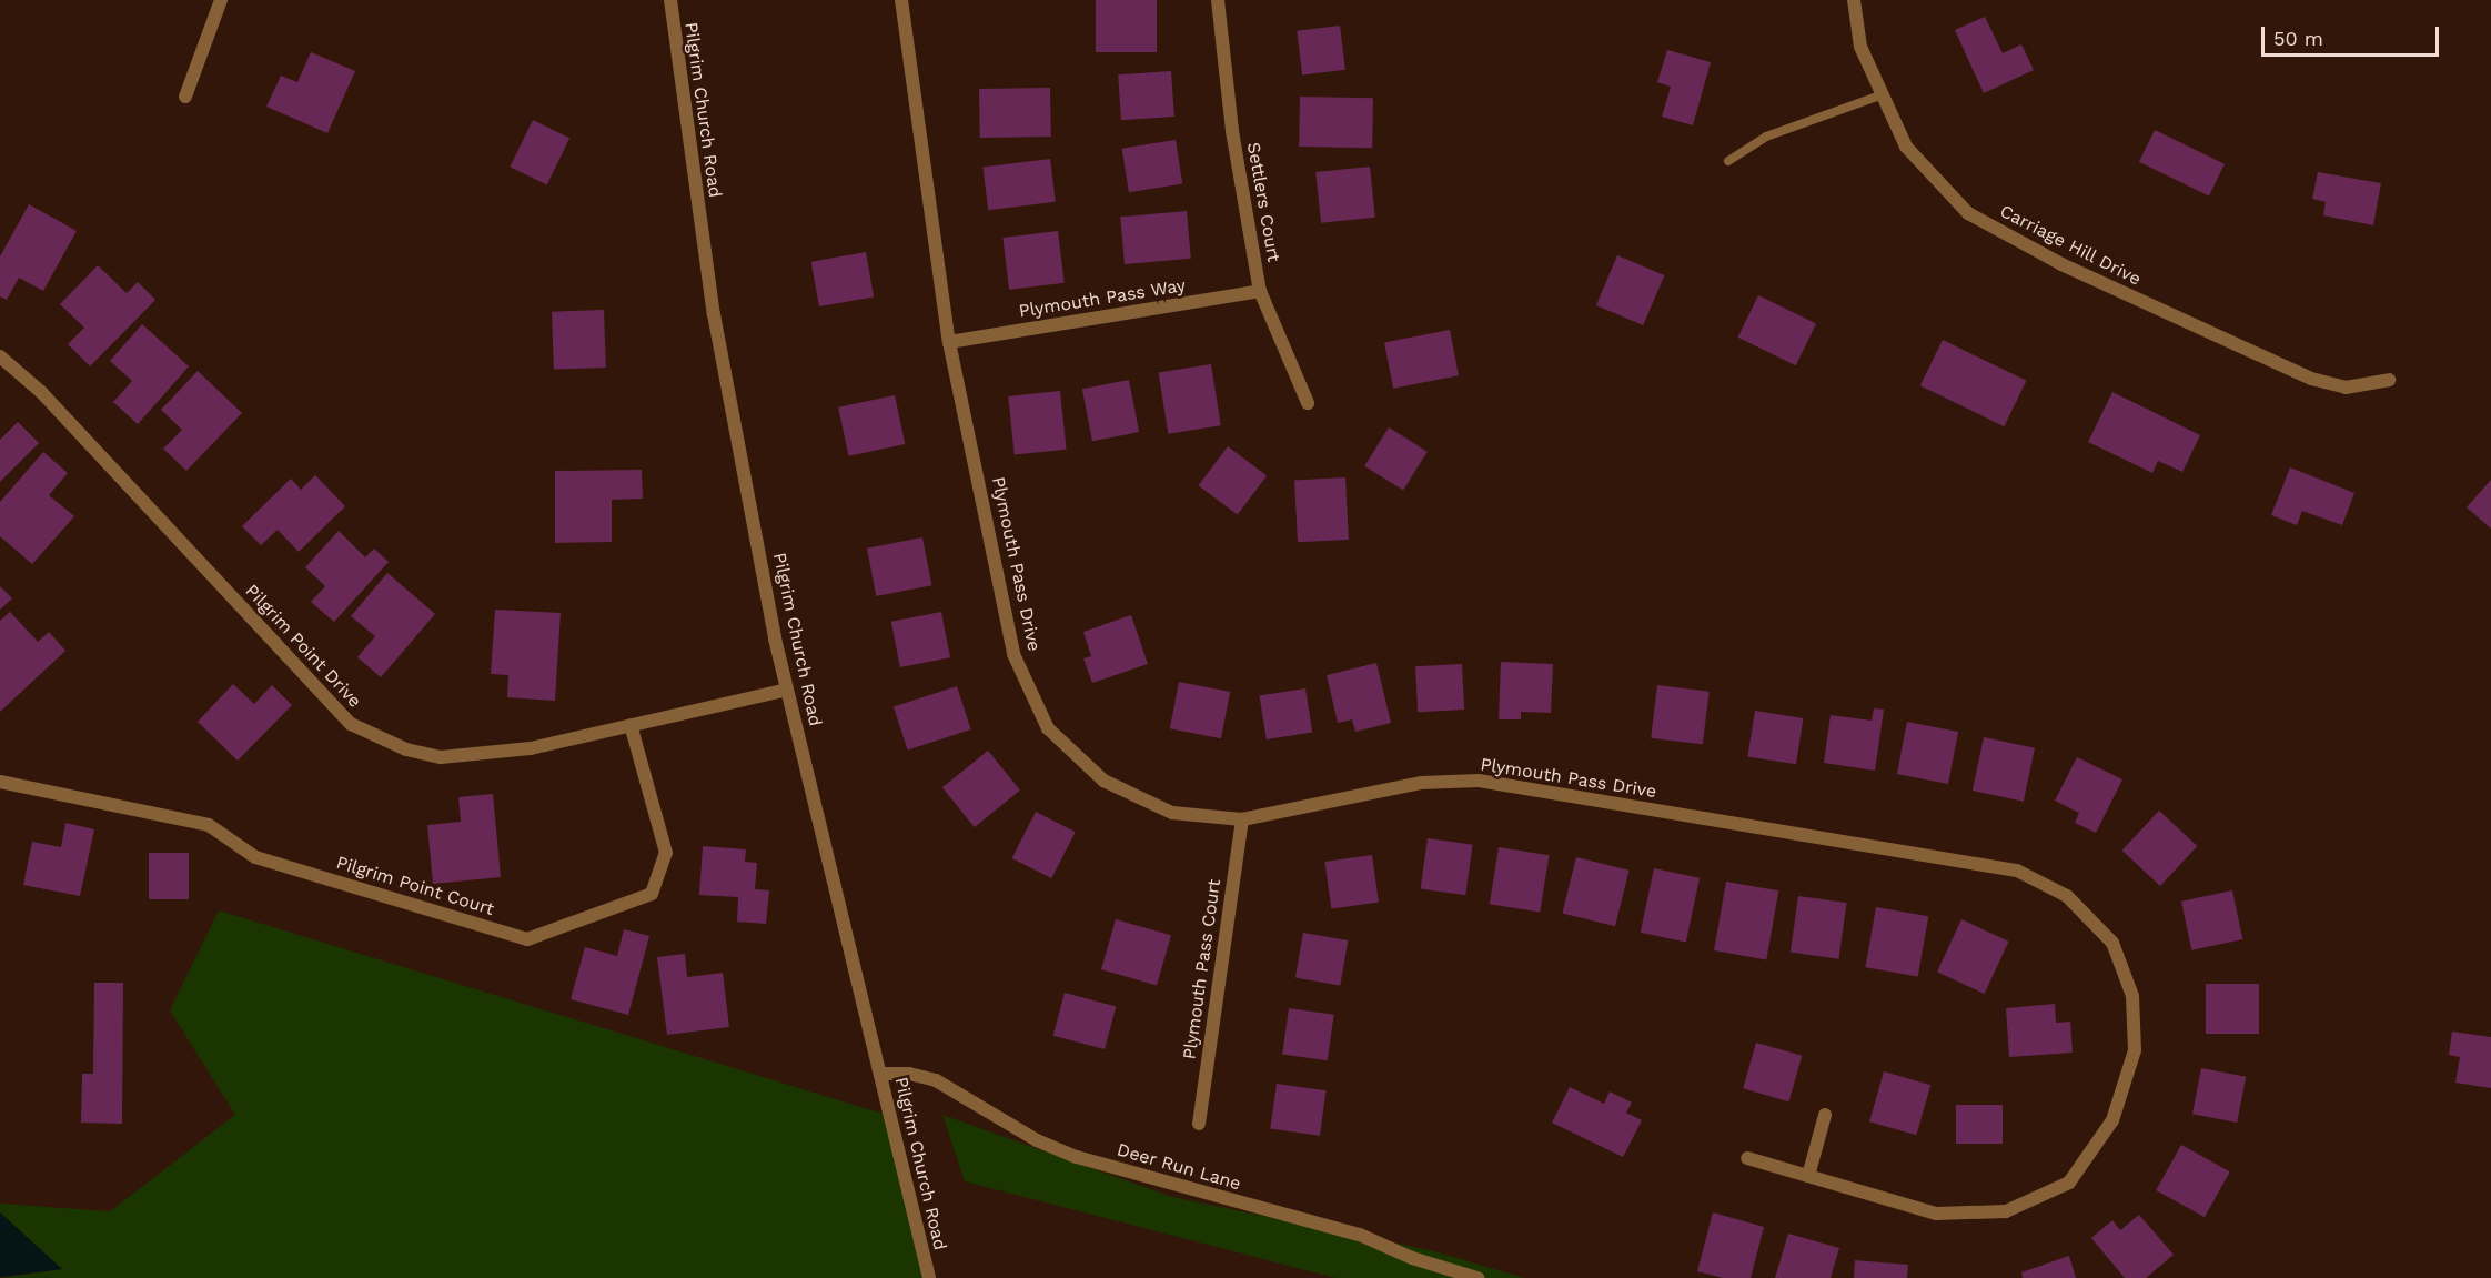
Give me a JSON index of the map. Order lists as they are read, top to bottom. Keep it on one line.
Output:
{"streets":{"street":["Pilgrim Church Road","Settlers Court","Carriage Hill Drive","Plymouth Pass Way","Plymouth Pass Drive","Pilgrim Point Drive","Pilgrim Point Court","Plymouth Pass Court","Deer Run Lane"]},"crossings":[["Pilgrim Church Road","Pilgrim Point Drive"],["Pilgrim Church Road","Deer Run Lane"],["Settlers Court","Plymouth Pass Way"],["Plymouth Pass Way","Plymouth Pass Drive"],["Plymouth Pass Drive","Plymouth Pass Court"],["Pilgrim Point Drive","Pilgrim Point Court"]],"scale_bar":"50 m"}
